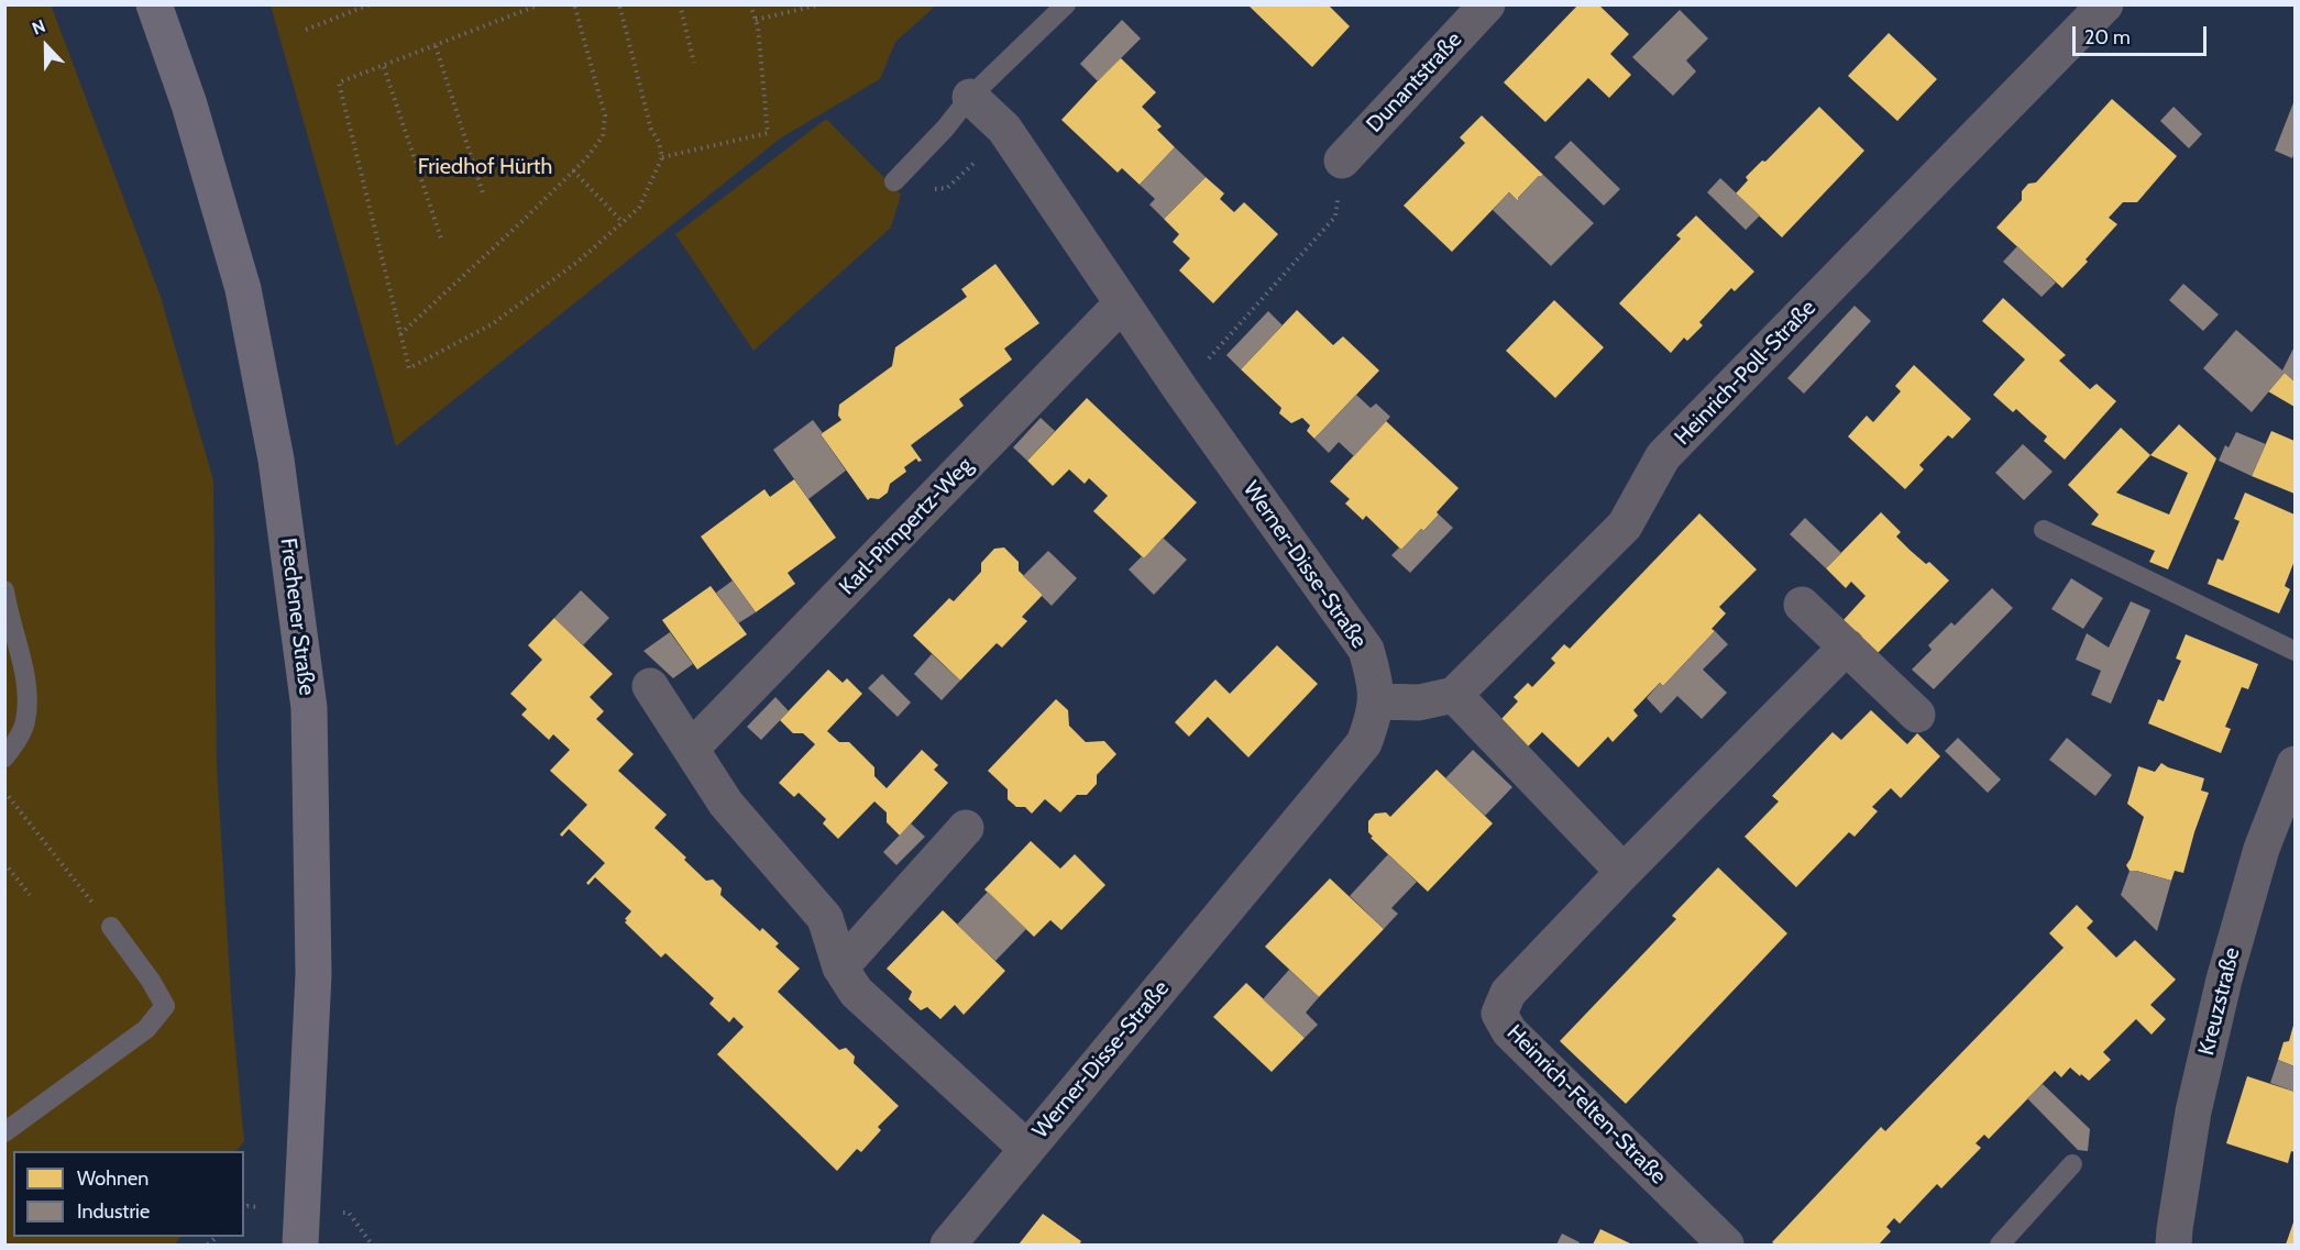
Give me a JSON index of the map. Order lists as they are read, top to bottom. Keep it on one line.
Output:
{"streets":{"main road":["Frechener Straße"],"street":["Dunantstraße","Heinrich-Poll-Straße","Karl-Pimpertz-Weg","Werner-Disse-Straße","Kreuzstraße","Heinrich-Felten-Straße"]},"crossings":[["Karl-Pimpertz-Weg","Werner-Disse-Straße"]],"parks":["Friedhof Hürth"],"legend":["Wohnen","Industrie"],"scale_bar":"20 m","north":"top"}
